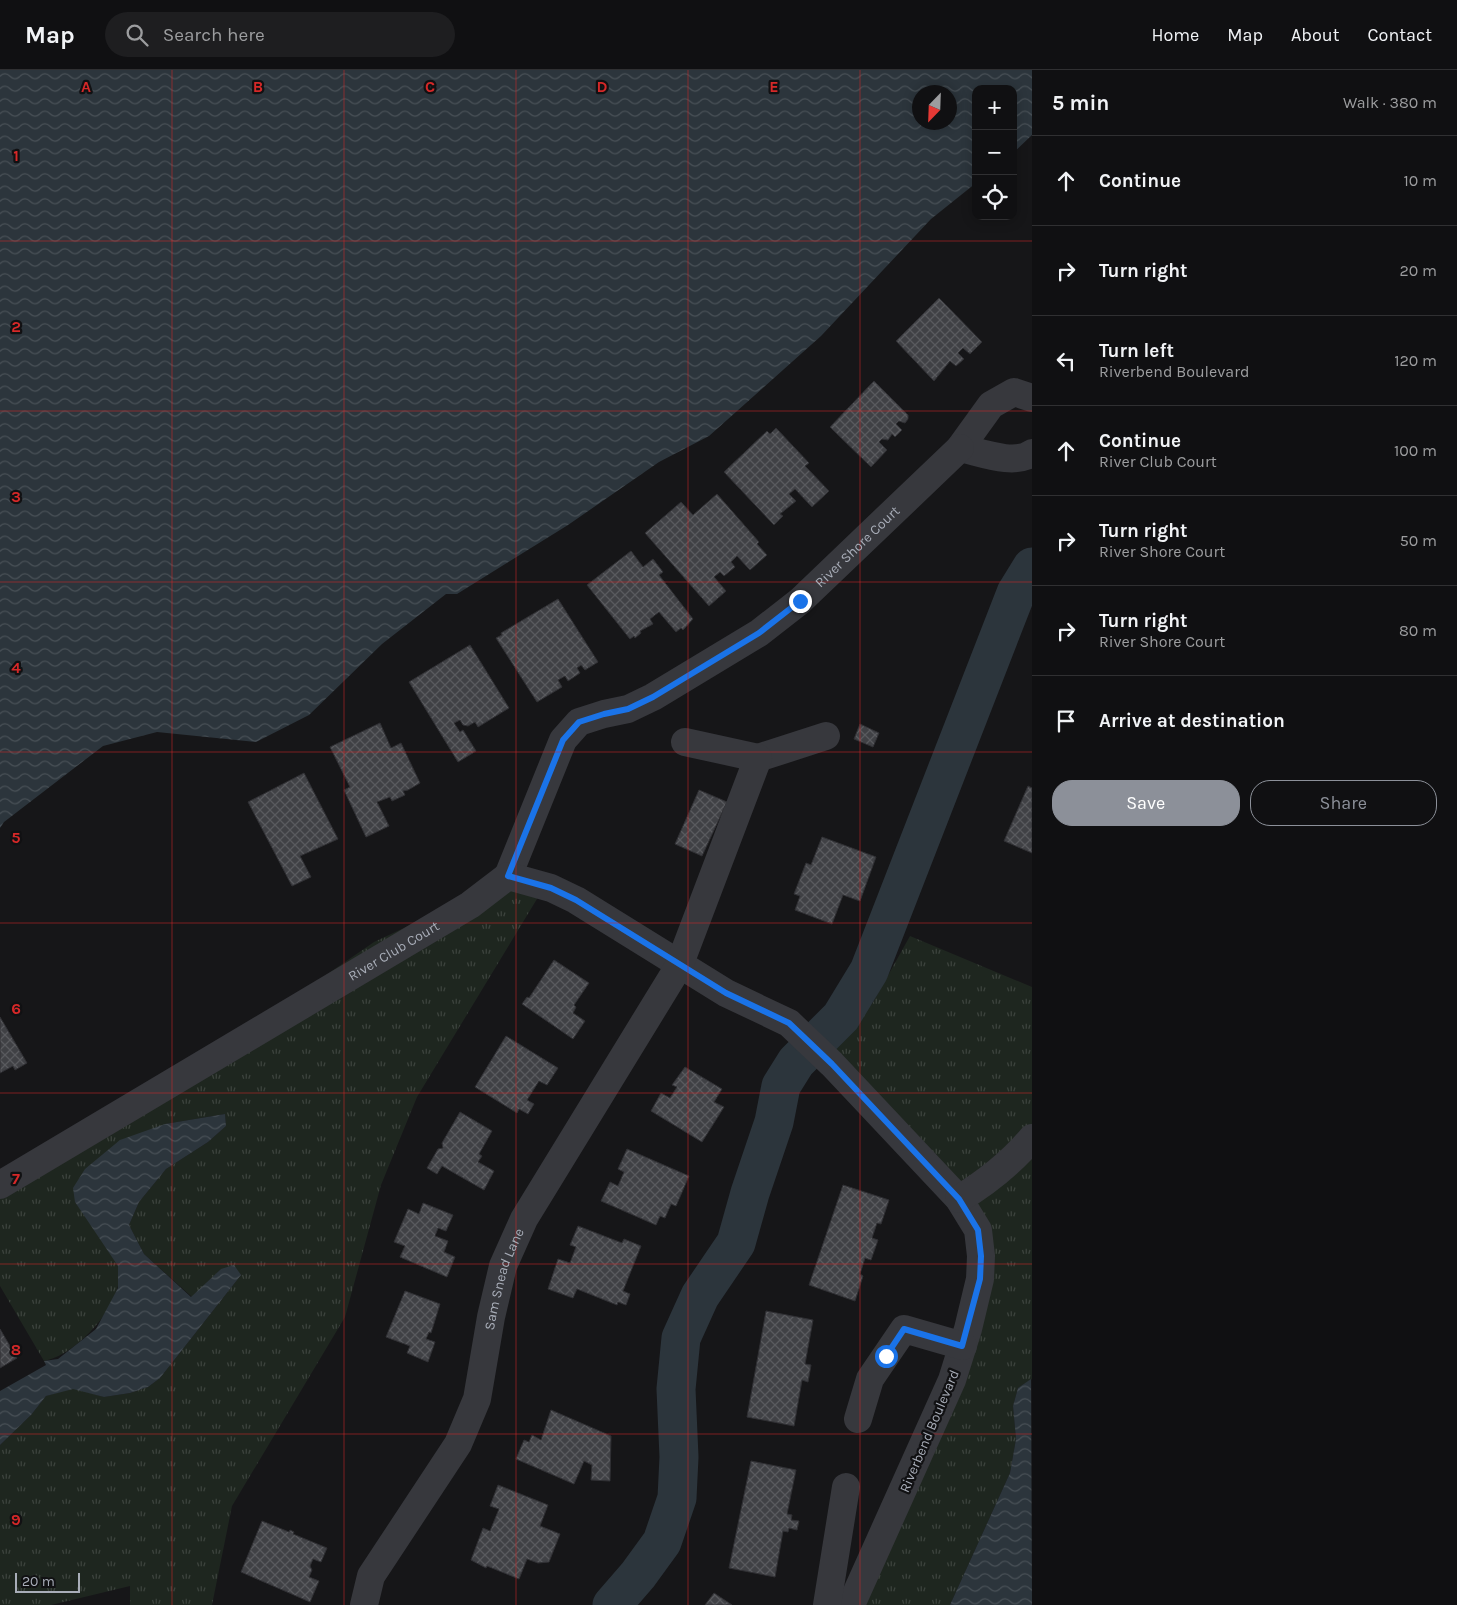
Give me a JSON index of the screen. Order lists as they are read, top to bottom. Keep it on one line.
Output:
{"streets":{"street":["River Shore Court","River Club Court","Sam Snead Lane","Riverbend Boulevard"]},"crossings":[["River Shore Court","River Club Court"],["Sam Snead Lane","Riverbend Boulevard"]],"scale_bar":"20 m","north":"bottom left","page":{"header":"Map","search":"Search here","nav":["Home","Map","About","Contact"],"heading":["5 min","Walk · 380 m"],"map_buttons":["+","−"],"list":[["Continue","10 m"],["Turn right","20 m"],["Turn left","Riverbend Boulevard","120 m"],["Continue","River Club Court","100 m"],["Turn right","River Shore Court","50 m"],["Turn right","River Shore Court","80 m"],"Arrive at destination"],"buttons":["Save","Share"],"scale":"20 m"},"grid":{"columns":["A","B","C","D","E"],"rows":["1","2","3","4","5","6","7","8","9"]}}
